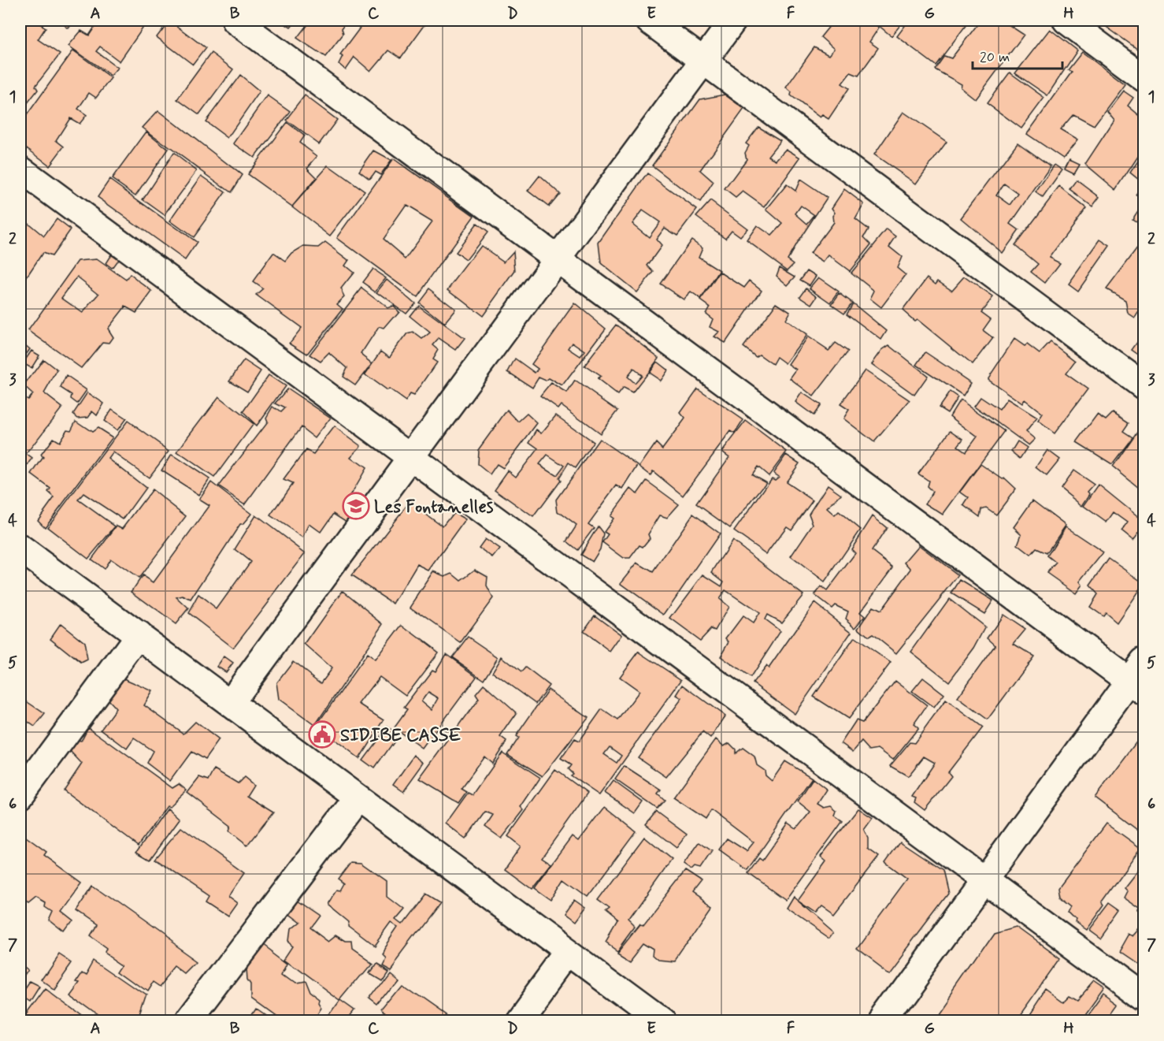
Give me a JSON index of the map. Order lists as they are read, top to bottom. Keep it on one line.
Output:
{"places":{"school or university":["Les Fontanelles"],"public building":["SIDIBE CASSE"]},"scale_bar":"20 m","grid":{"columns":["A","B","C","D","E","F","G","H"],"rows":["1","2","3","4","5","6","7"]}}
